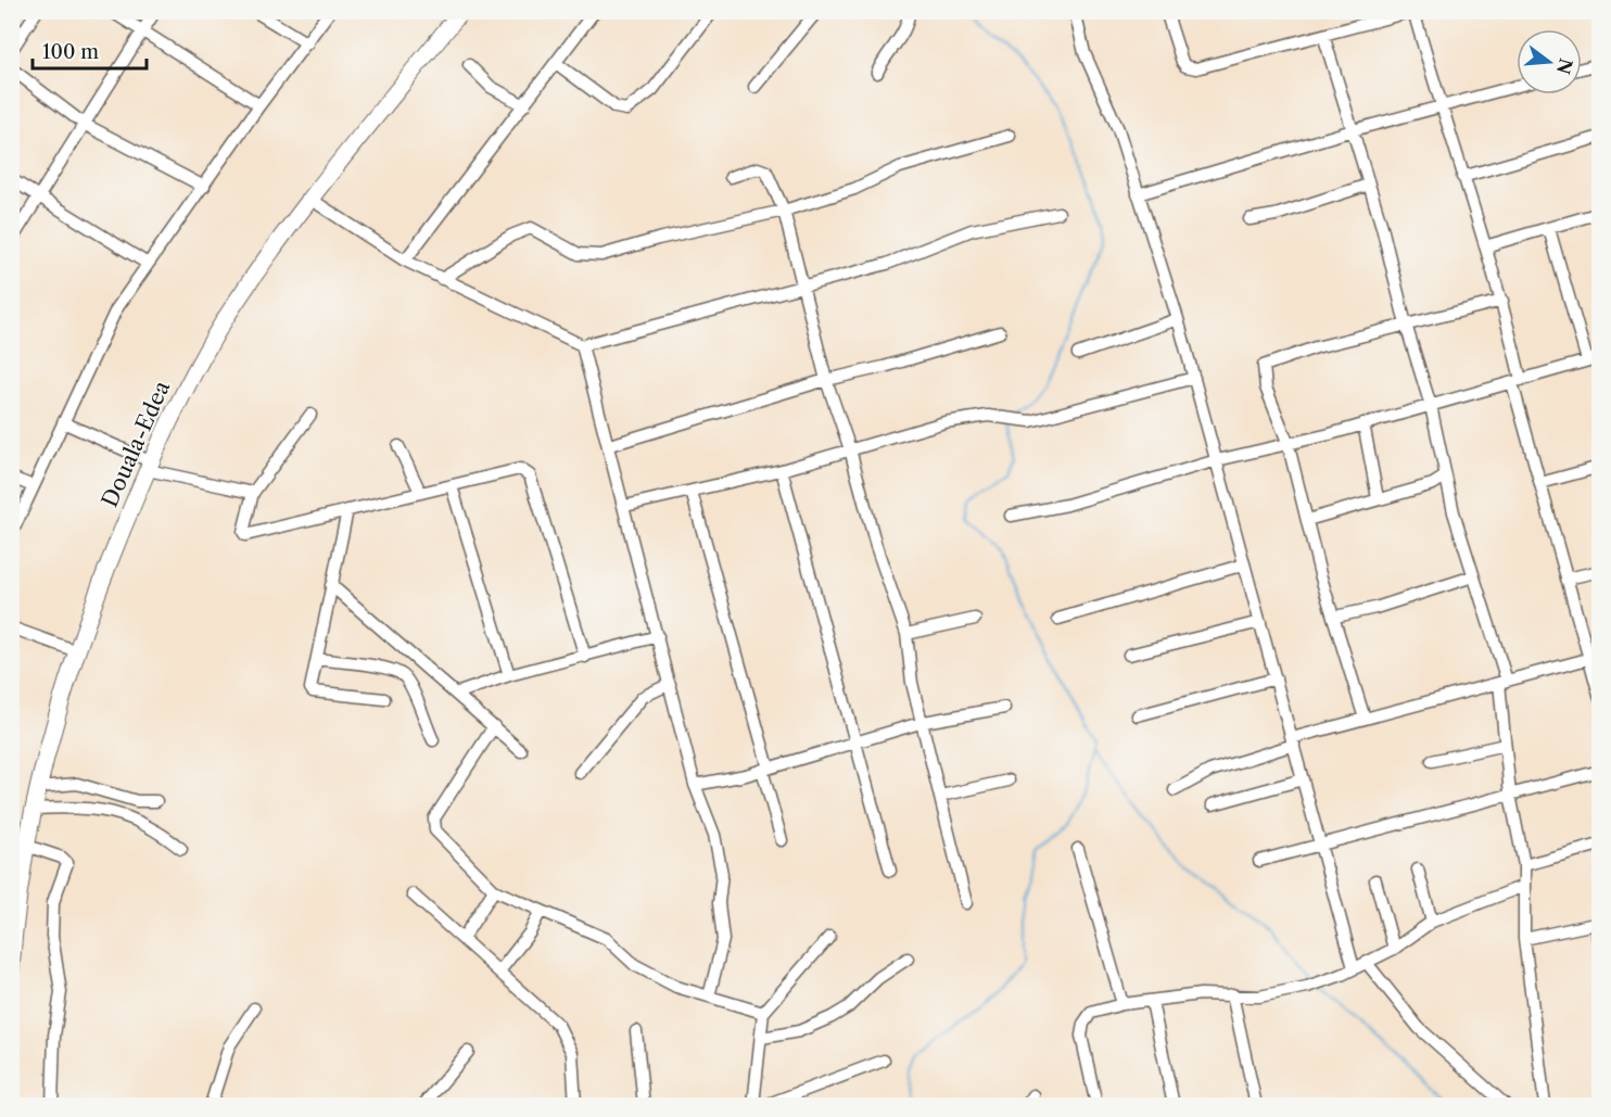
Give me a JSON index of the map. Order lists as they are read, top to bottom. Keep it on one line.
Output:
{"streets":{"highway":["Douala-Edea"]},"scale_bar":"100 m","north":"right"}
